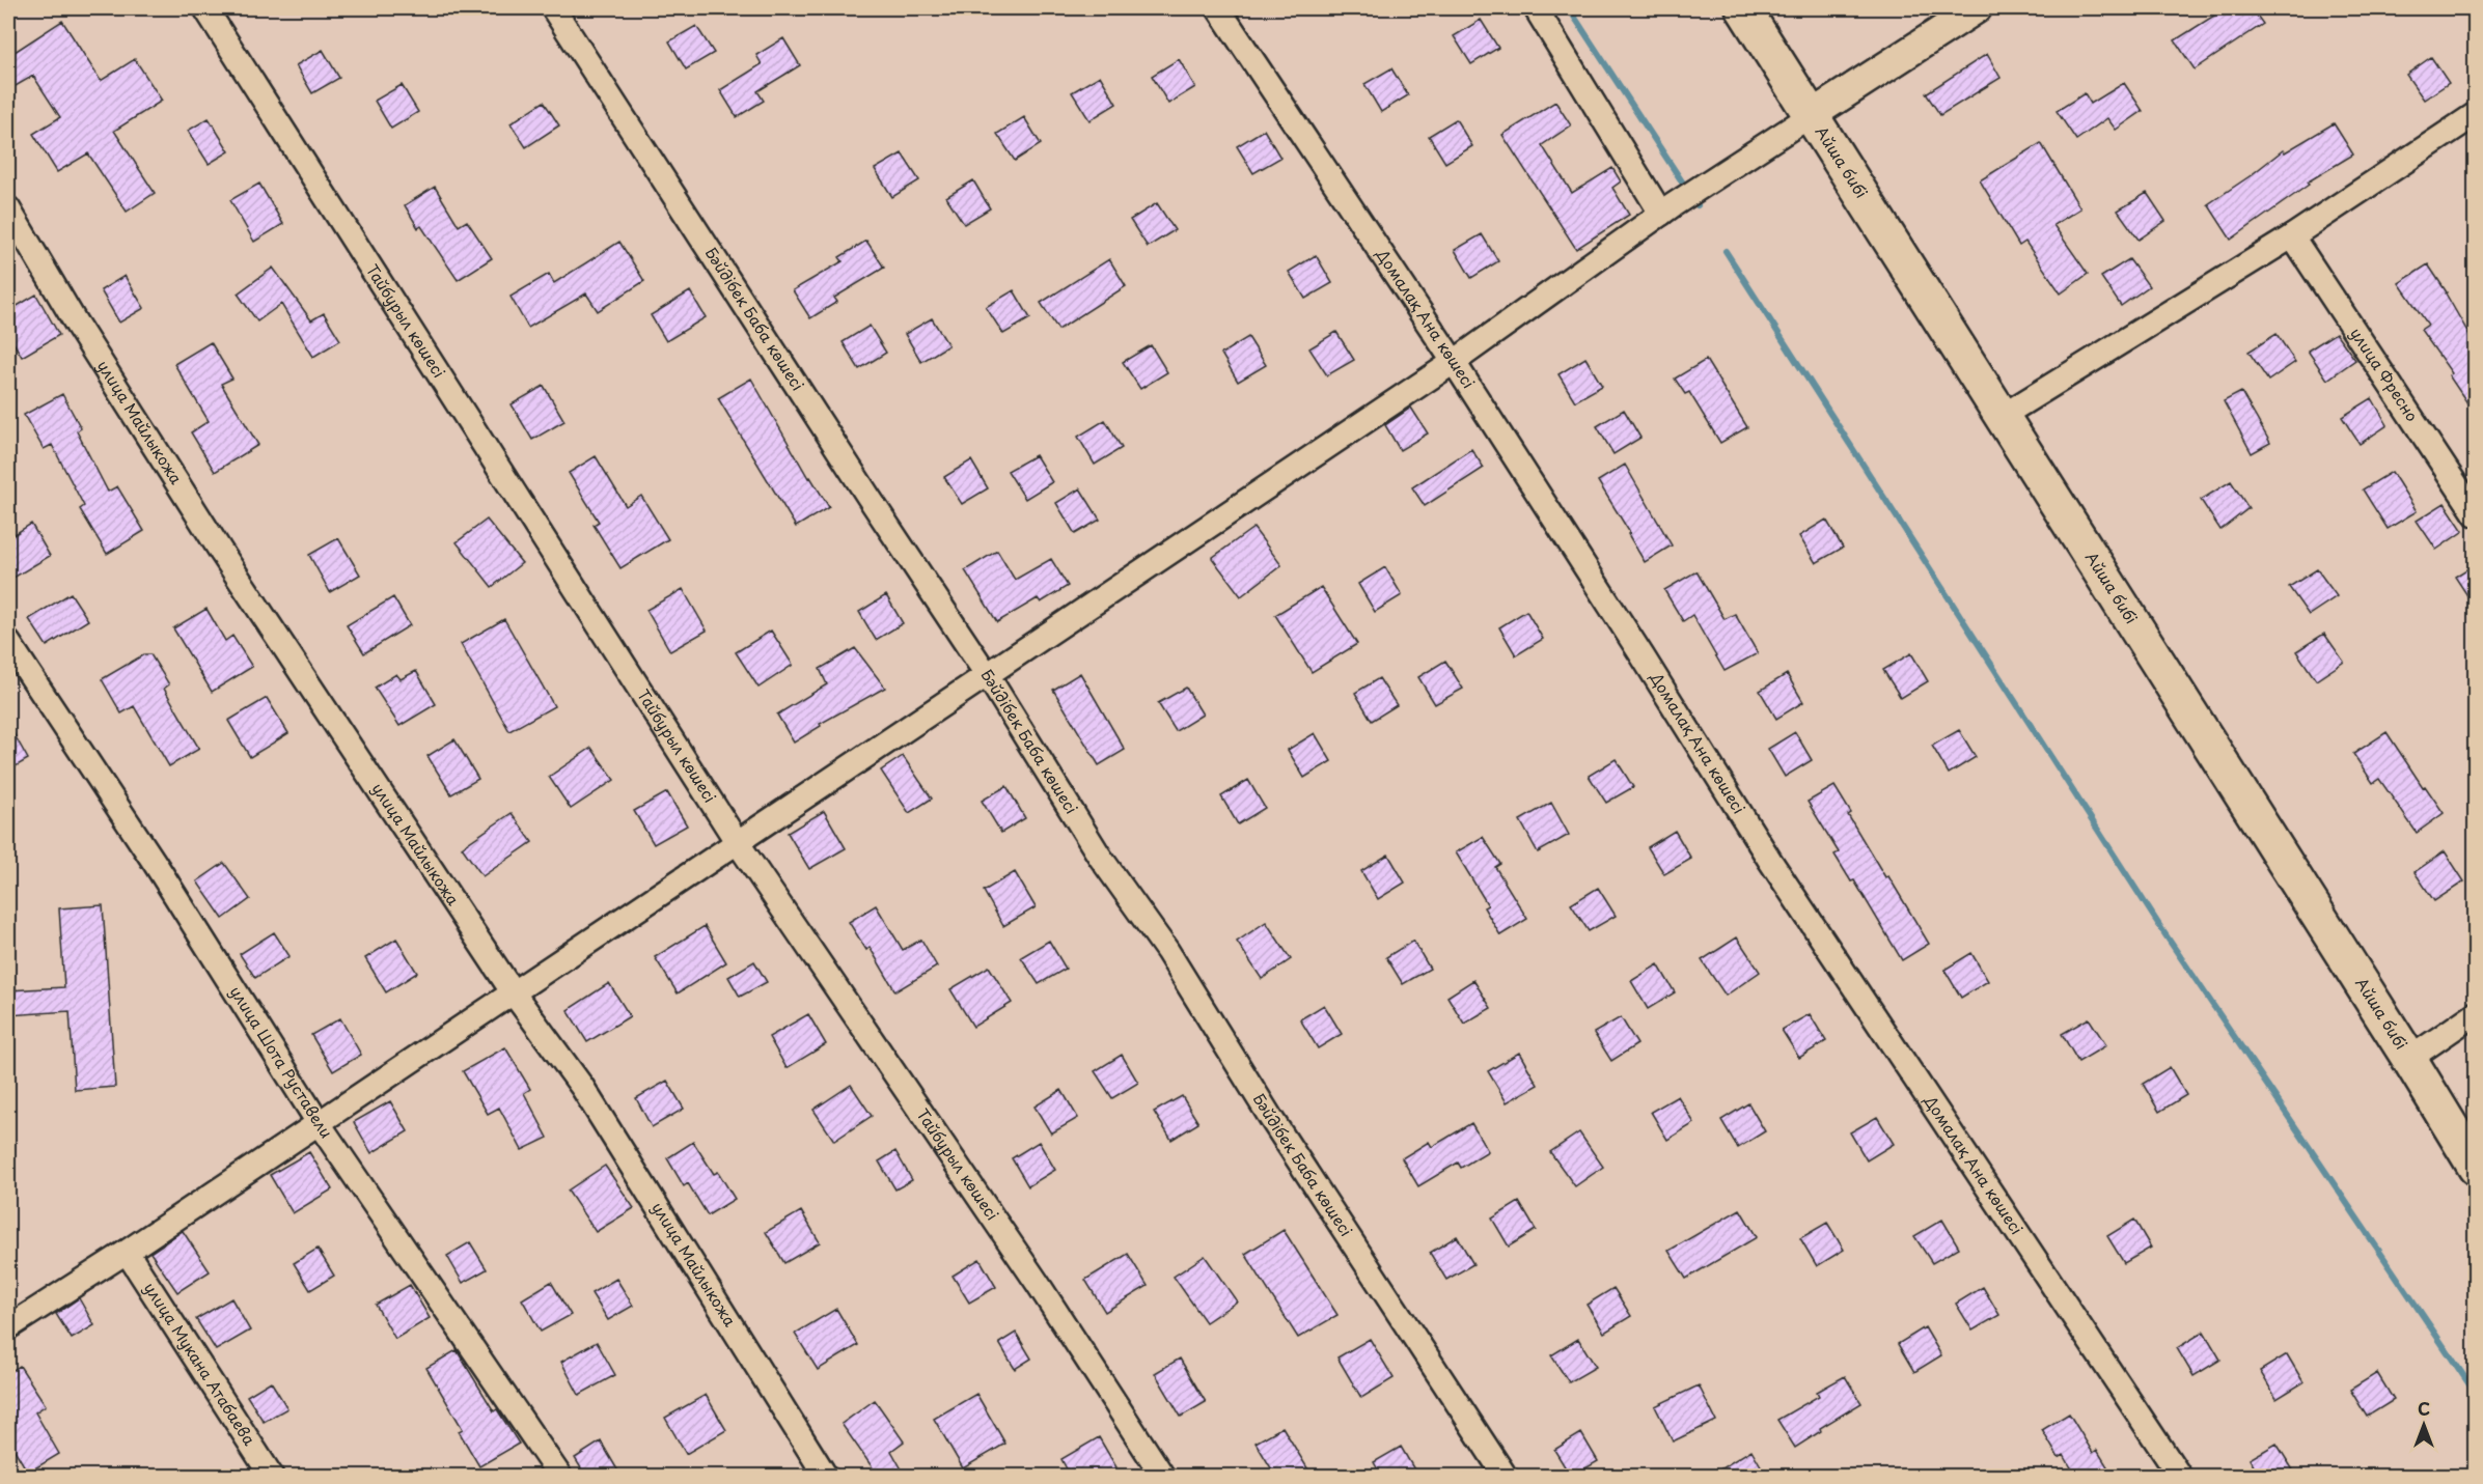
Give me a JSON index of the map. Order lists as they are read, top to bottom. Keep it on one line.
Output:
{"streets":{"main road":["Айша бибі"],"street":["Бәйдібек Баба көшесі","Домалақ Ана көшесі","Тайбурыл көшесі","улица Фресно","улица Майлыкожа","улица Шота Руставели","улица Мукана Атабаева"]},"north":"top"}
